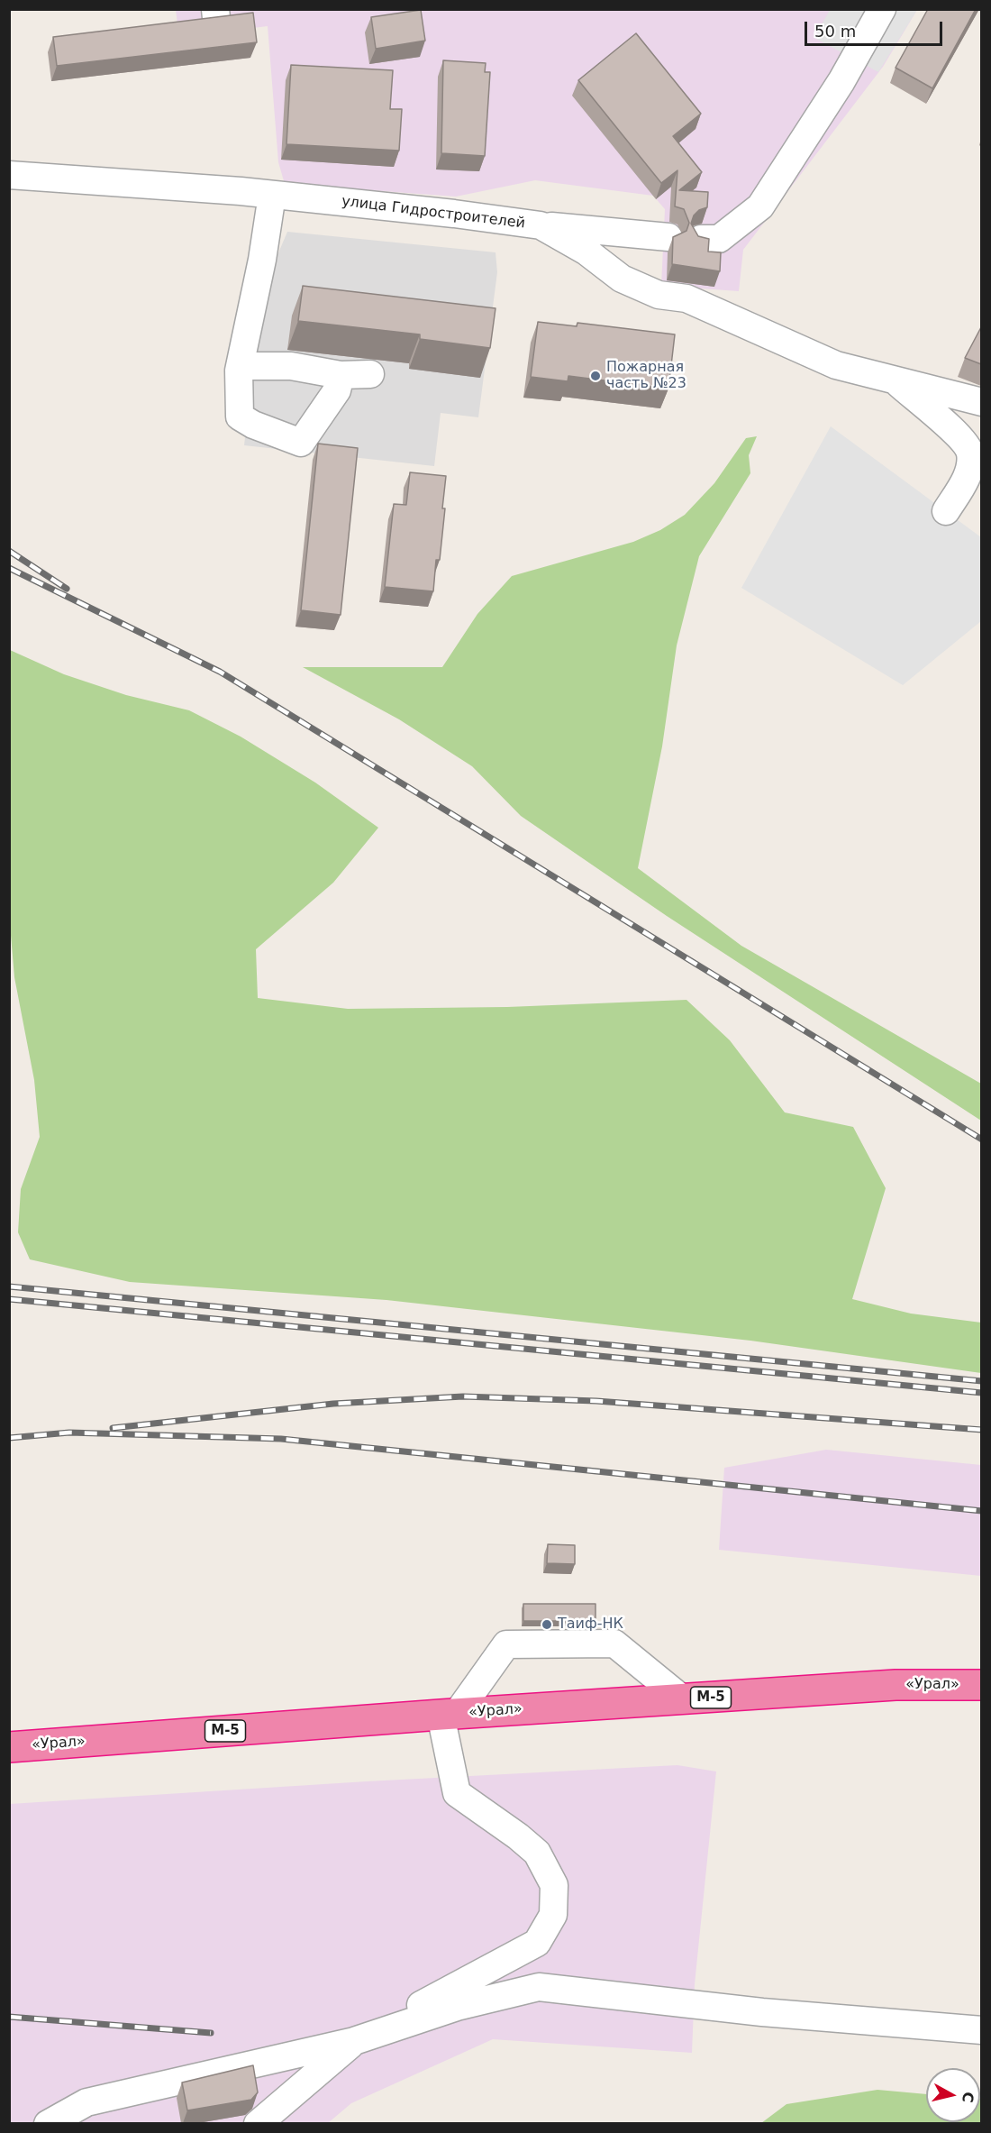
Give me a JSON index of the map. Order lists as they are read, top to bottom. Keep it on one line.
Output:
{"streets":{"highway":["«Урал»","М-5"],"street":["улица Гидростроителей"]},"places":["Пожарная часть №23","Таиф-НК"],"scale_bar":"50 m","north":"right"}
